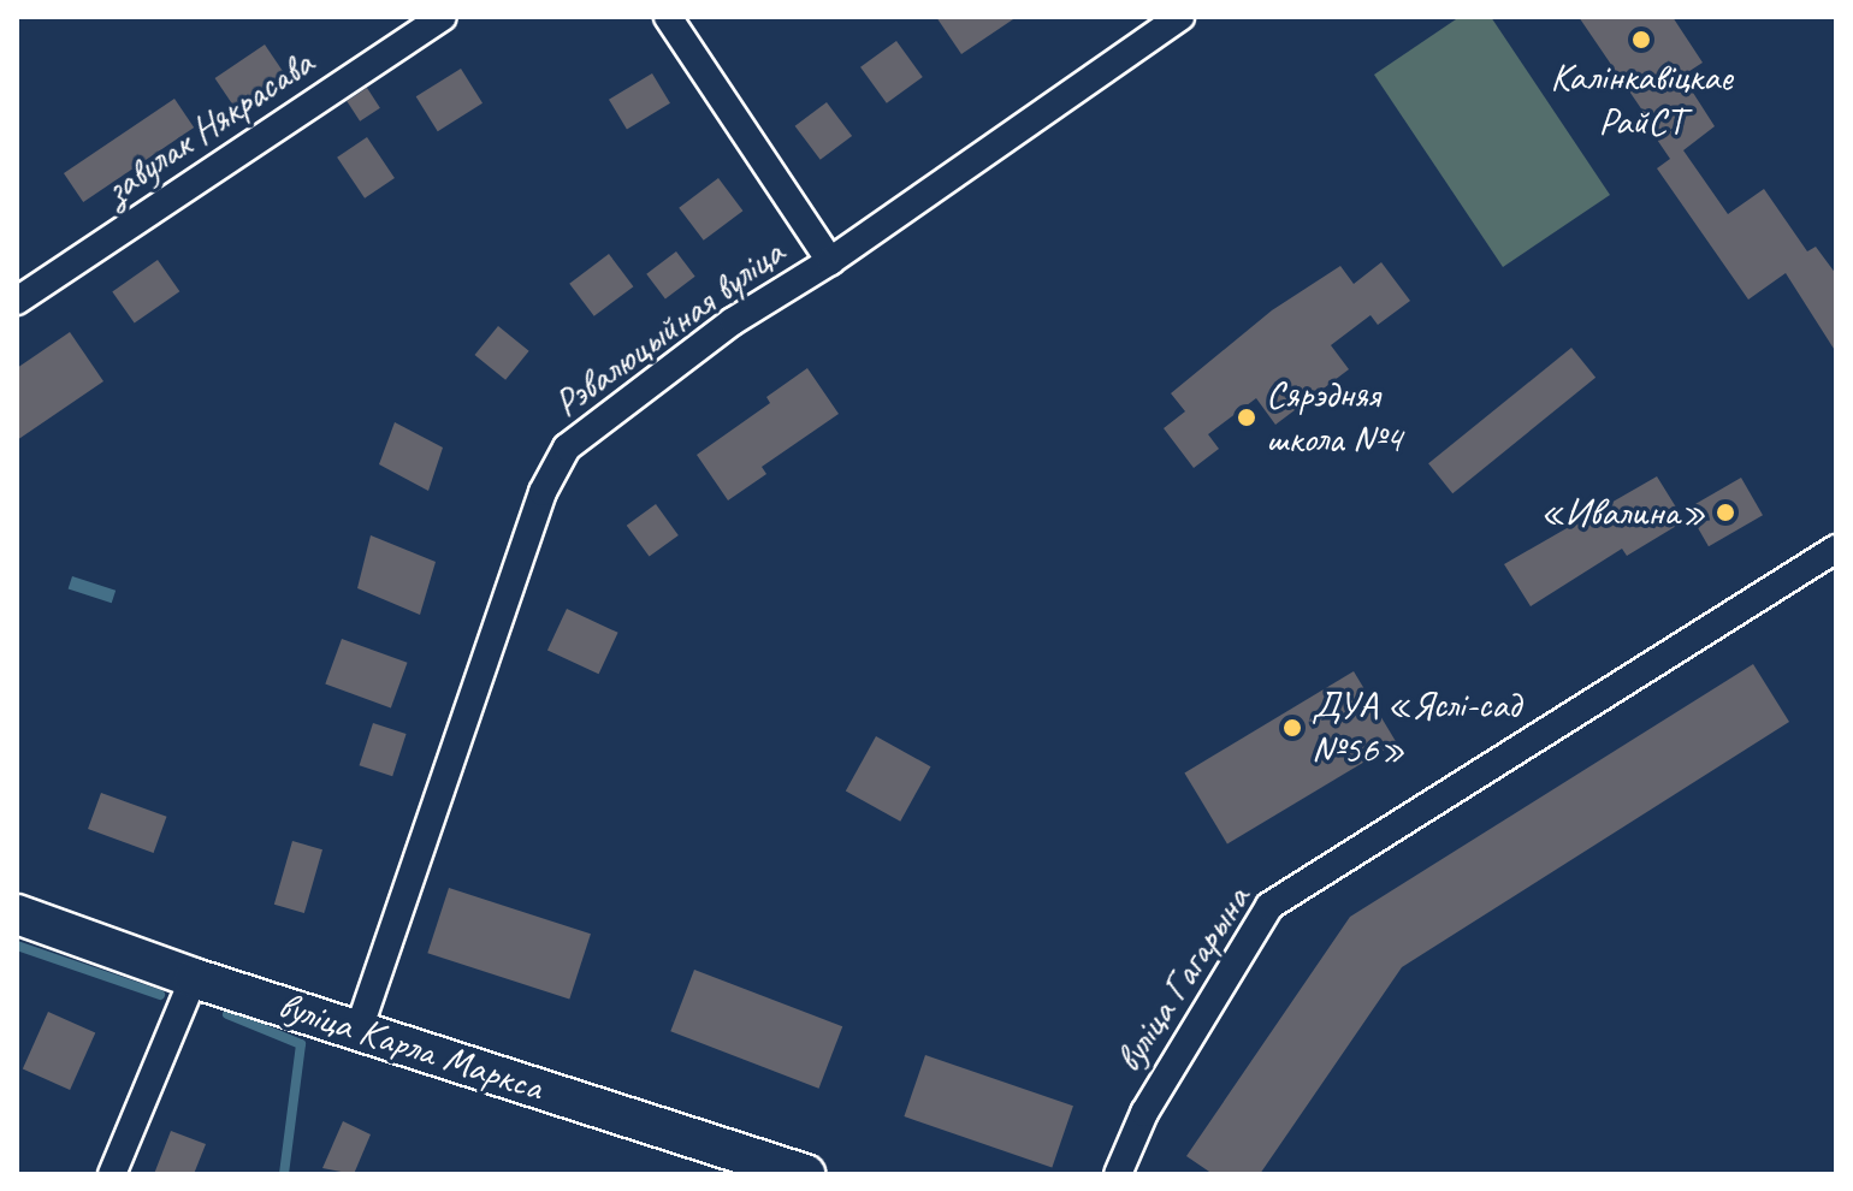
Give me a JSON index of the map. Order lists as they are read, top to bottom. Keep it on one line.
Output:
{"streets":{"main road":["вуліца Карла Маркса"],"street":["завулак Някрасава","Рэвалюцыйная вуліца","вуліца Гагарына"]},"crossings":[["Рэвалюцыйная вуліца","вуліца Карла Маркса"]],"places":["Калінкавіцкае РайСТ","Сярэдняя школа №4","«Ивалина»","ДУА «Яслі-сад №56»"]}
